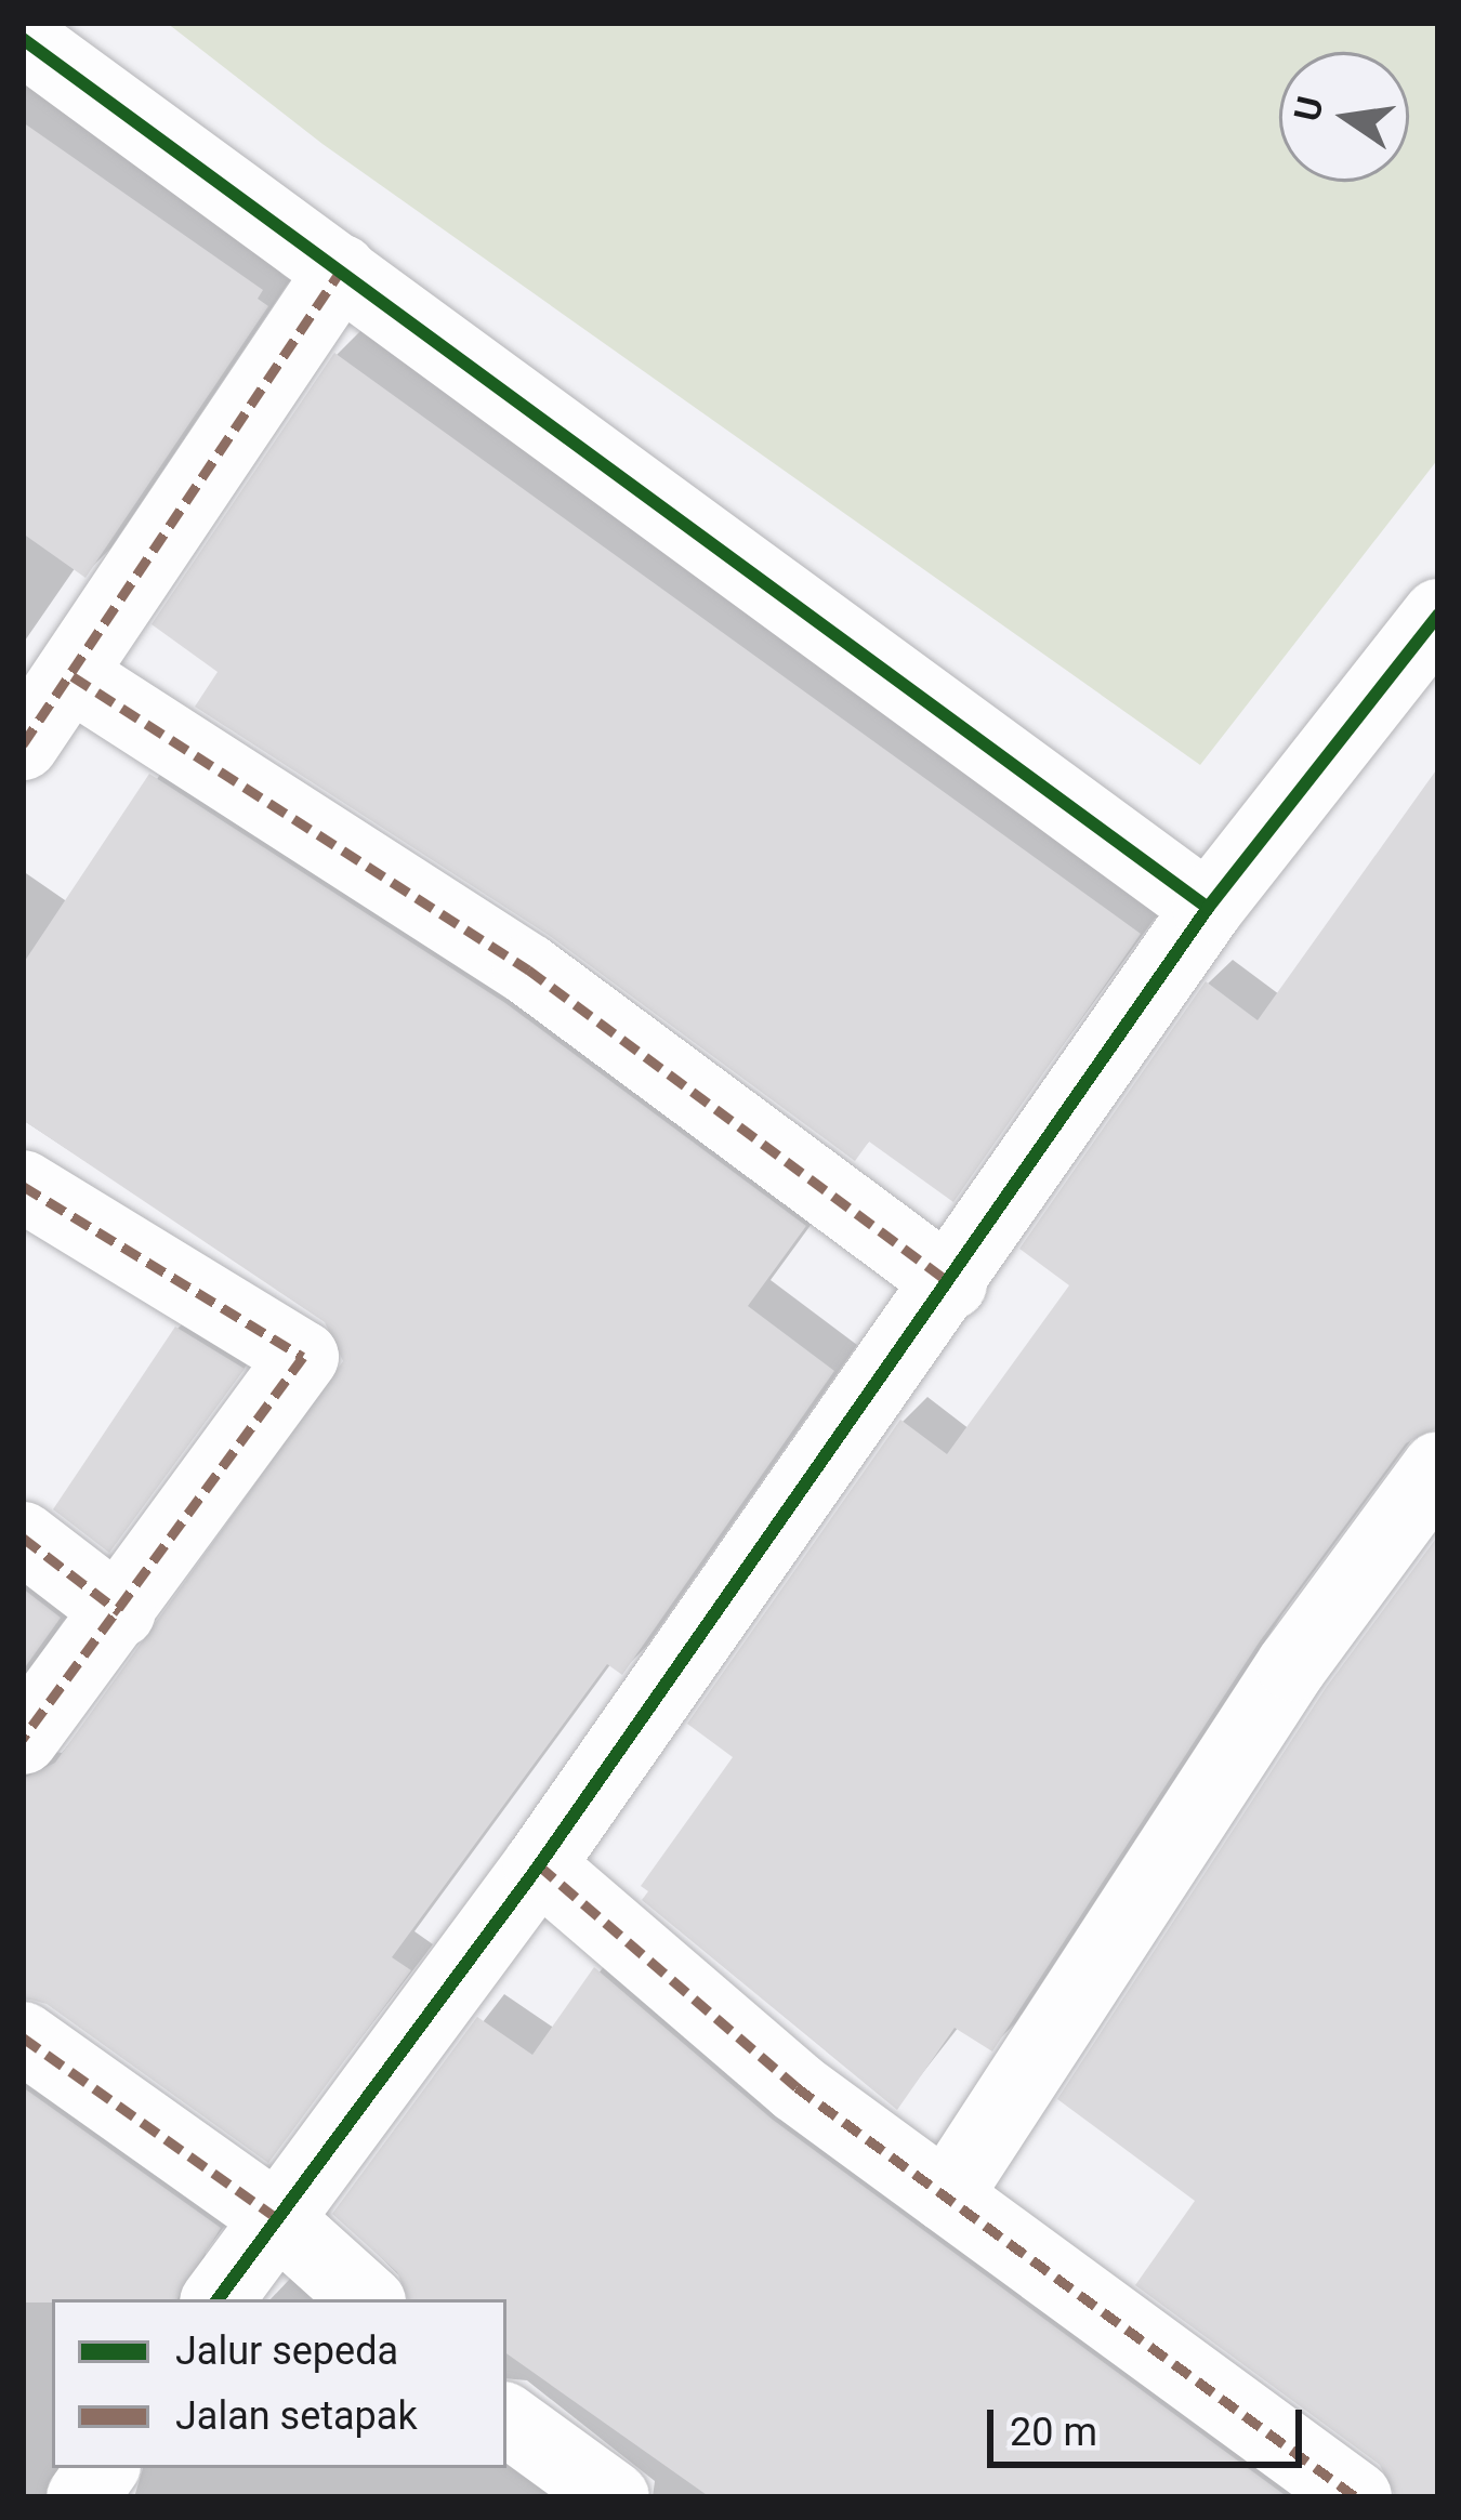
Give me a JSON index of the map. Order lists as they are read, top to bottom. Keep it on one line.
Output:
{"legend":["Jalur sepeda","Jalan setapak"],"scale_bar":"20 m","north":"left"}
